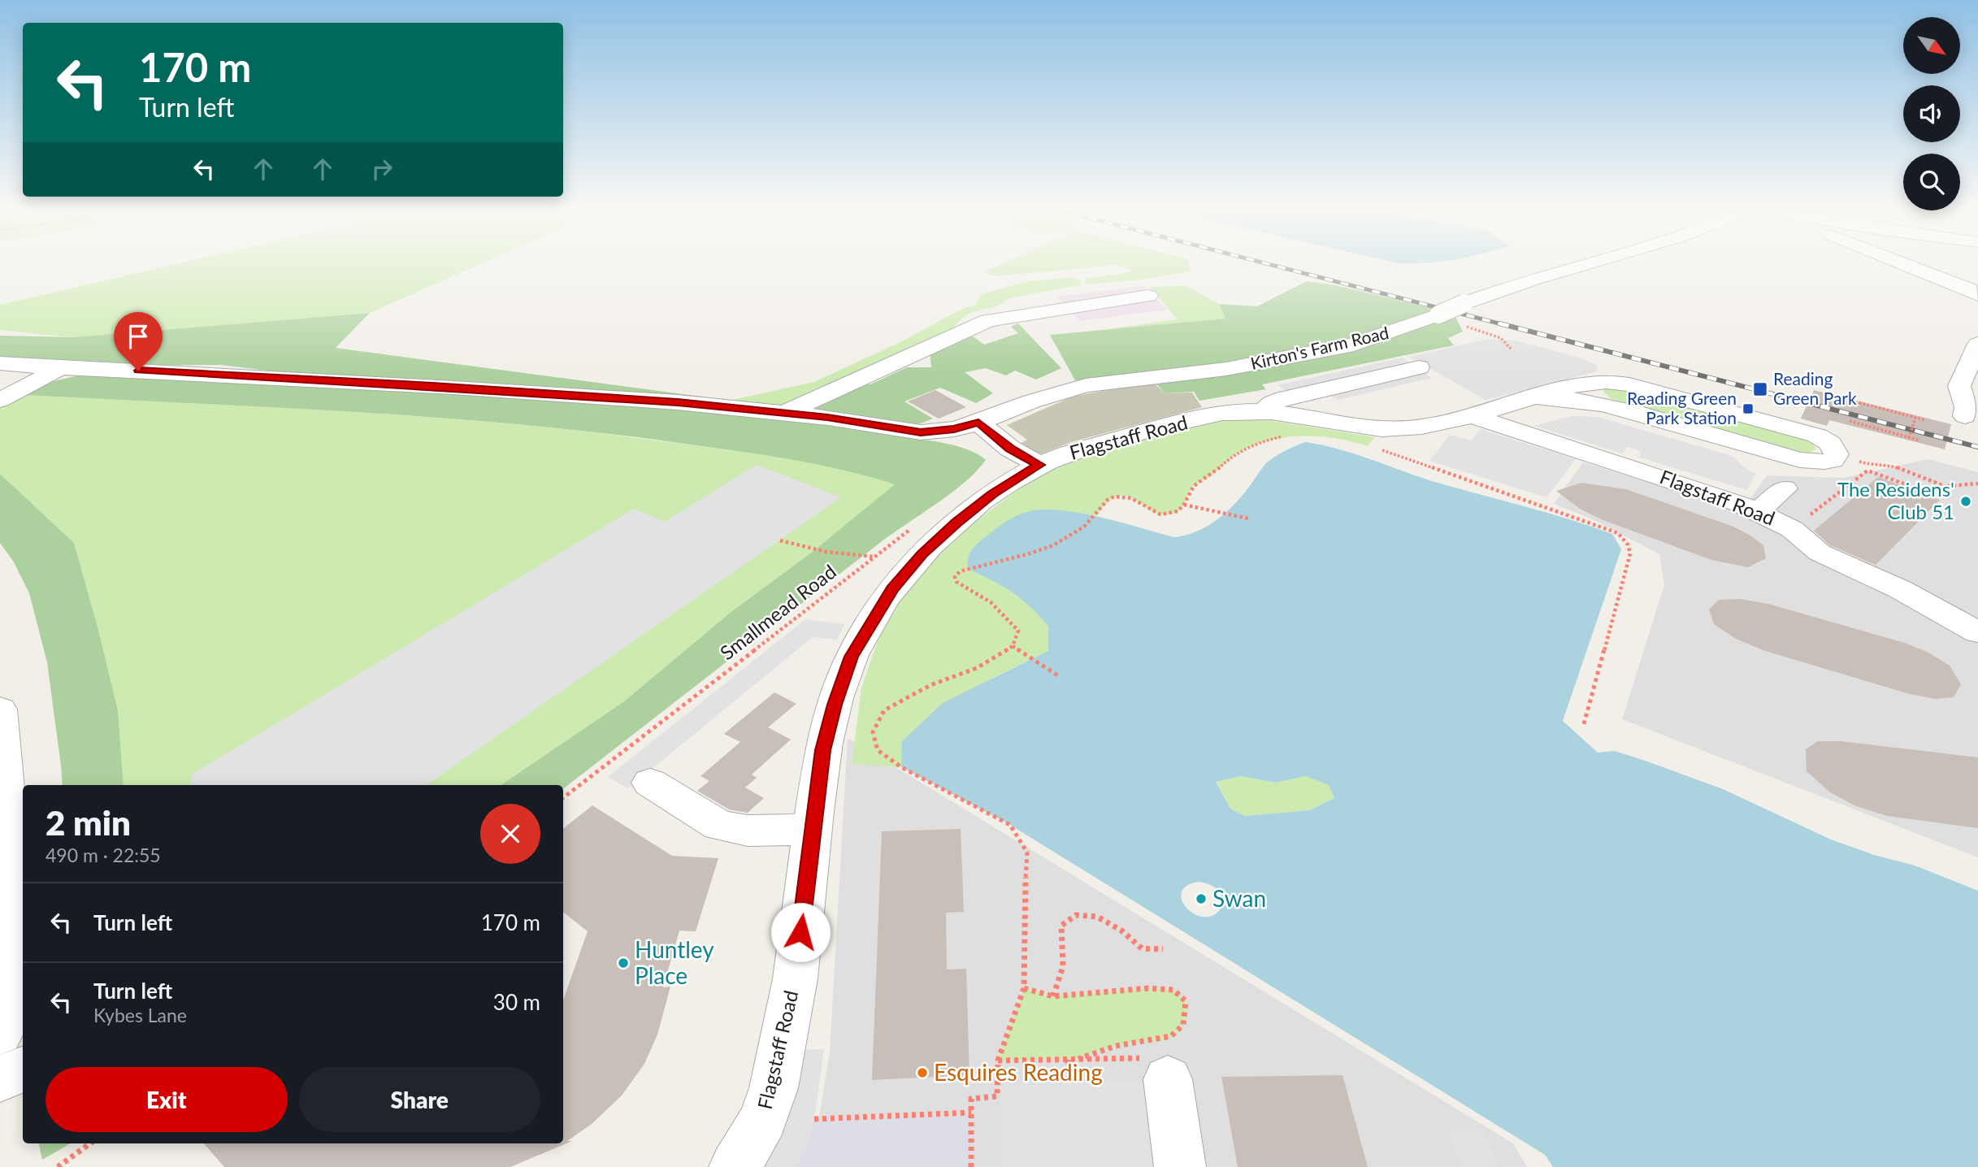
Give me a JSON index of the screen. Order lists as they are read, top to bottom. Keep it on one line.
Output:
{"streets":{"street":["Kirton's Farm Road","Flagstaff Road"],"path":["Smallmead Road"]},"places":{"transit":["Reading Green Park","Reading Green Park Station"],"other":["The Residens' Club 51","Swan","Huntley Place","Esquires Reading"]},"north":"bottom right","page":{"turn":["170 m","Turn left"],"heading":["2 min","490 m · 22:55"],"list":[{"name":"Turn left","value":"170 m"},{"name":"Turn left","note":"Kybes Lane","value":"30 m"}],"buttons":["Exit","Share"]}}
